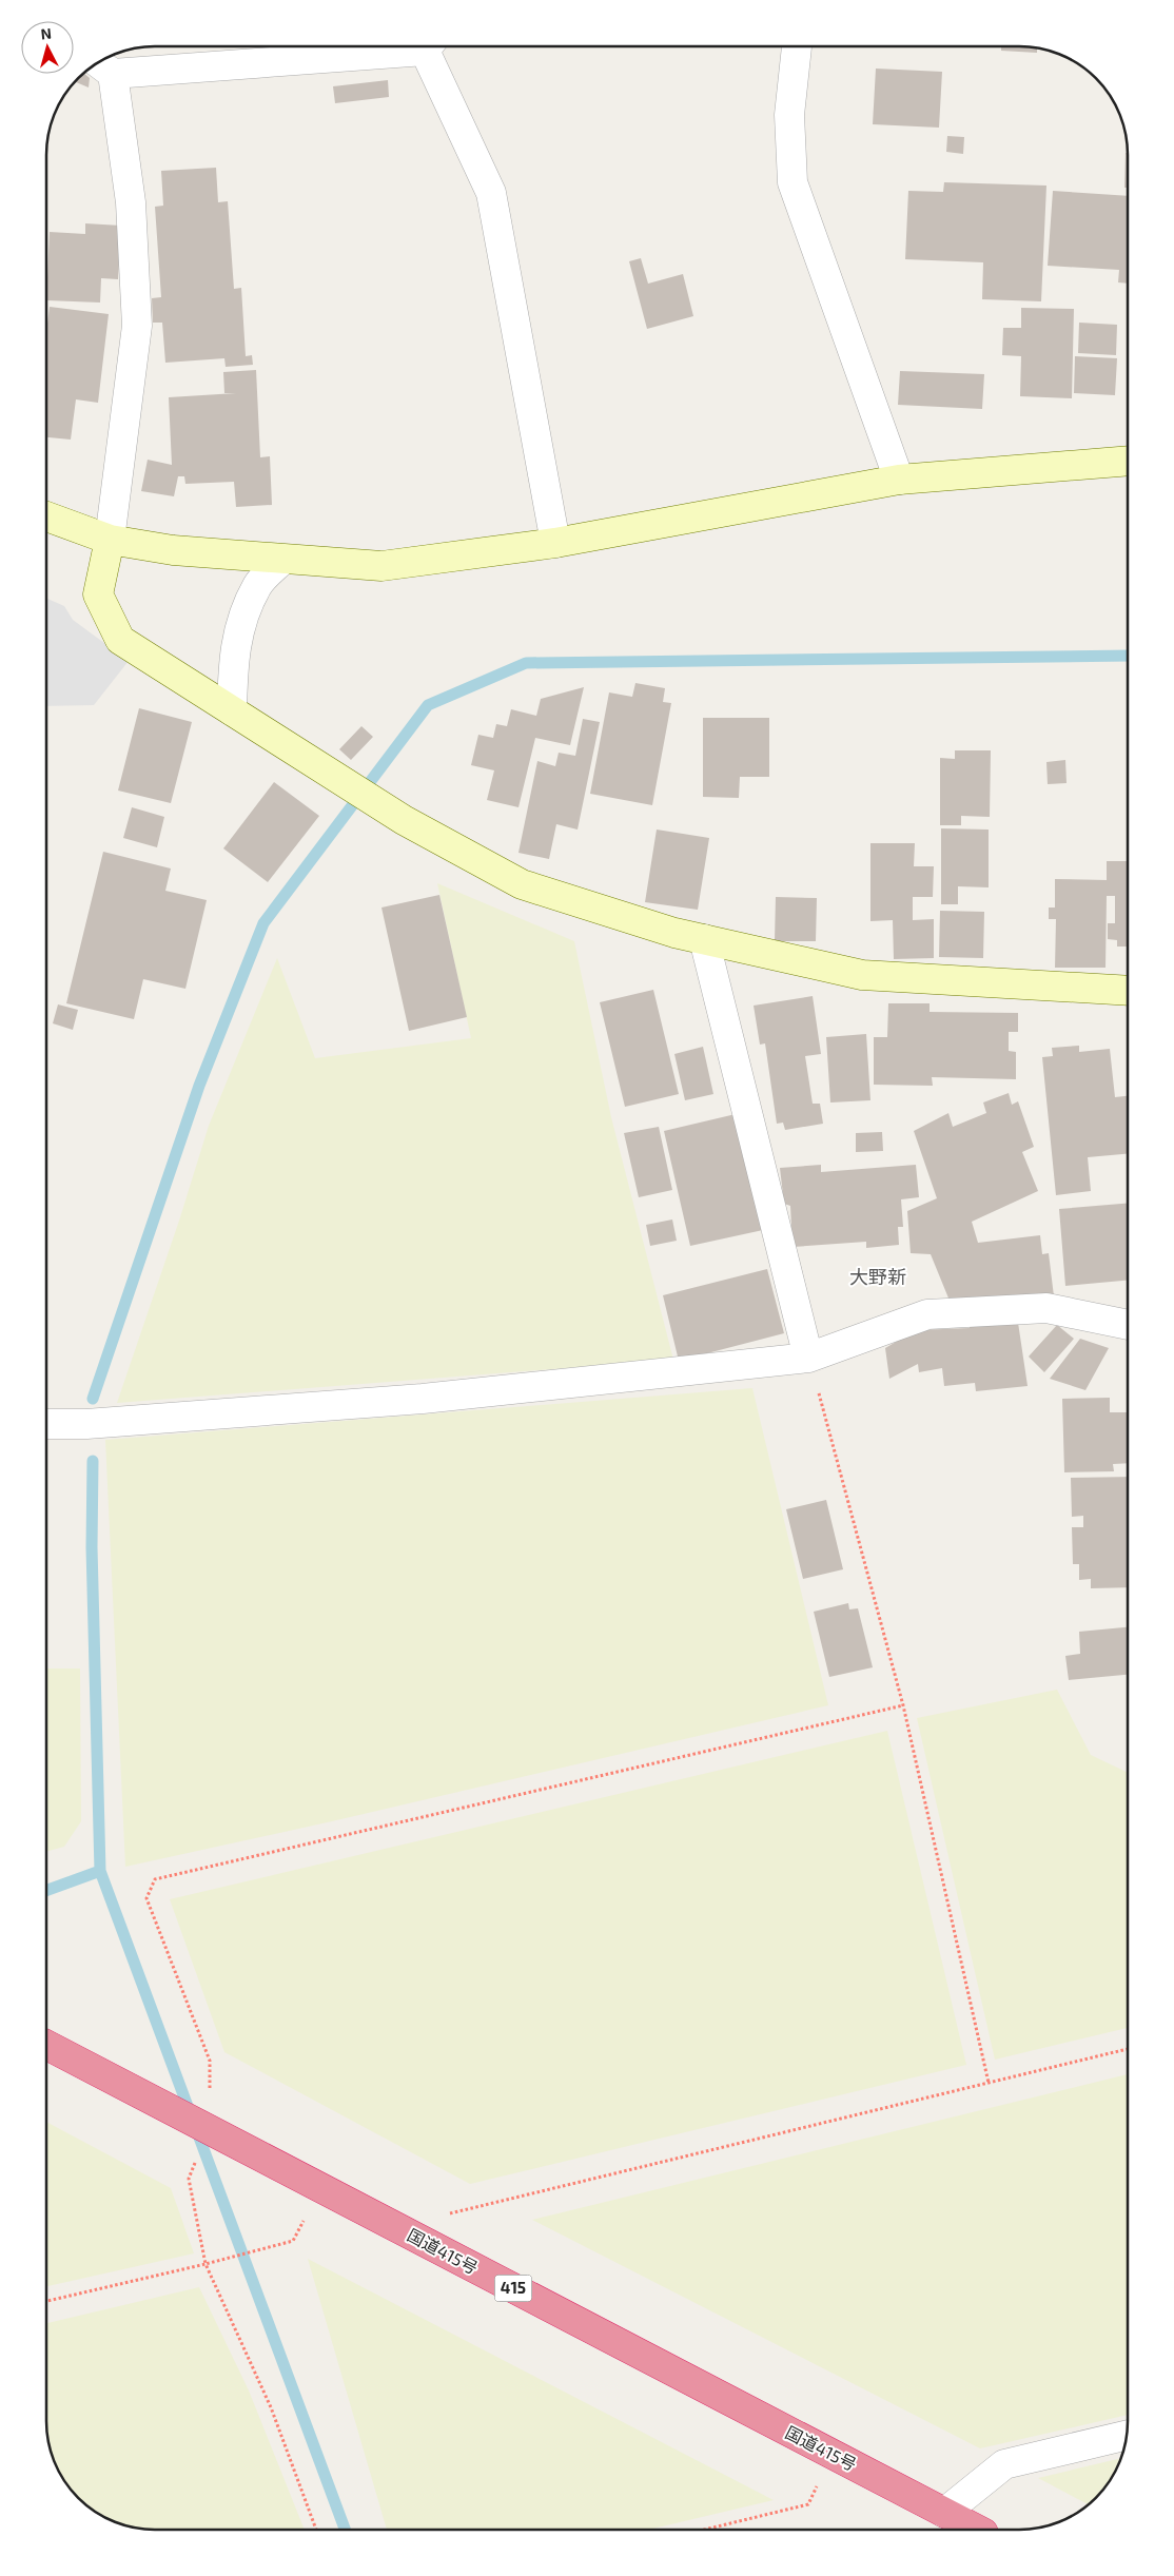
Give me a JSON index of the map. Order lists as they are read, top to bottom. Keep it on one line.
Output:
{"streets":{"highway":["国道415号","415"]},"districts":["大野新"],"north":"top"}
